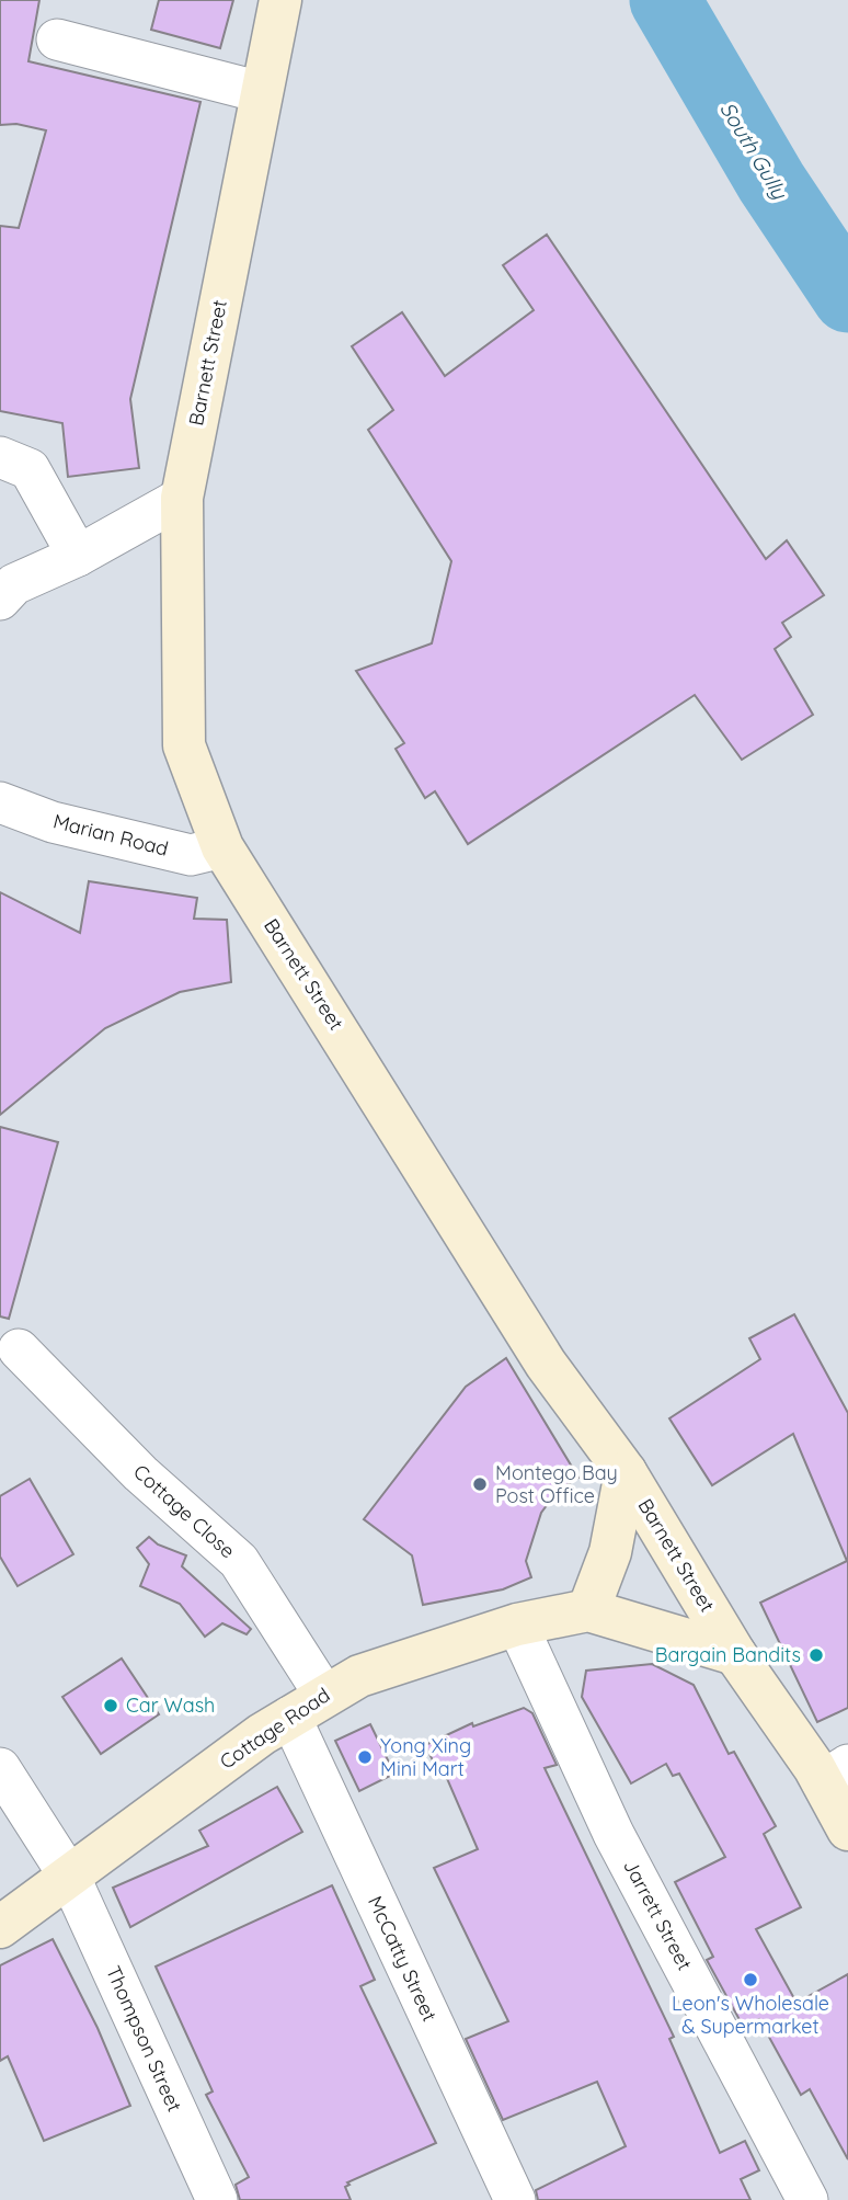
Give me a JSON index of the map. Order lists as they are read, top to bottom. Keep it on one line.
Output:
{"streets":{"main road":["Barnett Street","Cottage Road"],"street":["Marian Road","Cottage Close","Jarrett Street","McCatty Street","Thompson Street"]},"crossings":[["Barnett Street","Marian Road"],["Barnett Street","Cottage Road"],["Cottage Close","Cottage Road"],["Cottage Close","McCatty Street"],["Cottage Road","Jarrett Street"],["Cottage Road","McCatty Street"],["Cottage Road","Thompson Street"]],"water":["South Gully"],"places":["Montego Bay Post Office","Bargain Bandits","Car Wash","Yong Xing Mini Mart","Leon's Wholesale & Supermarket"]}
